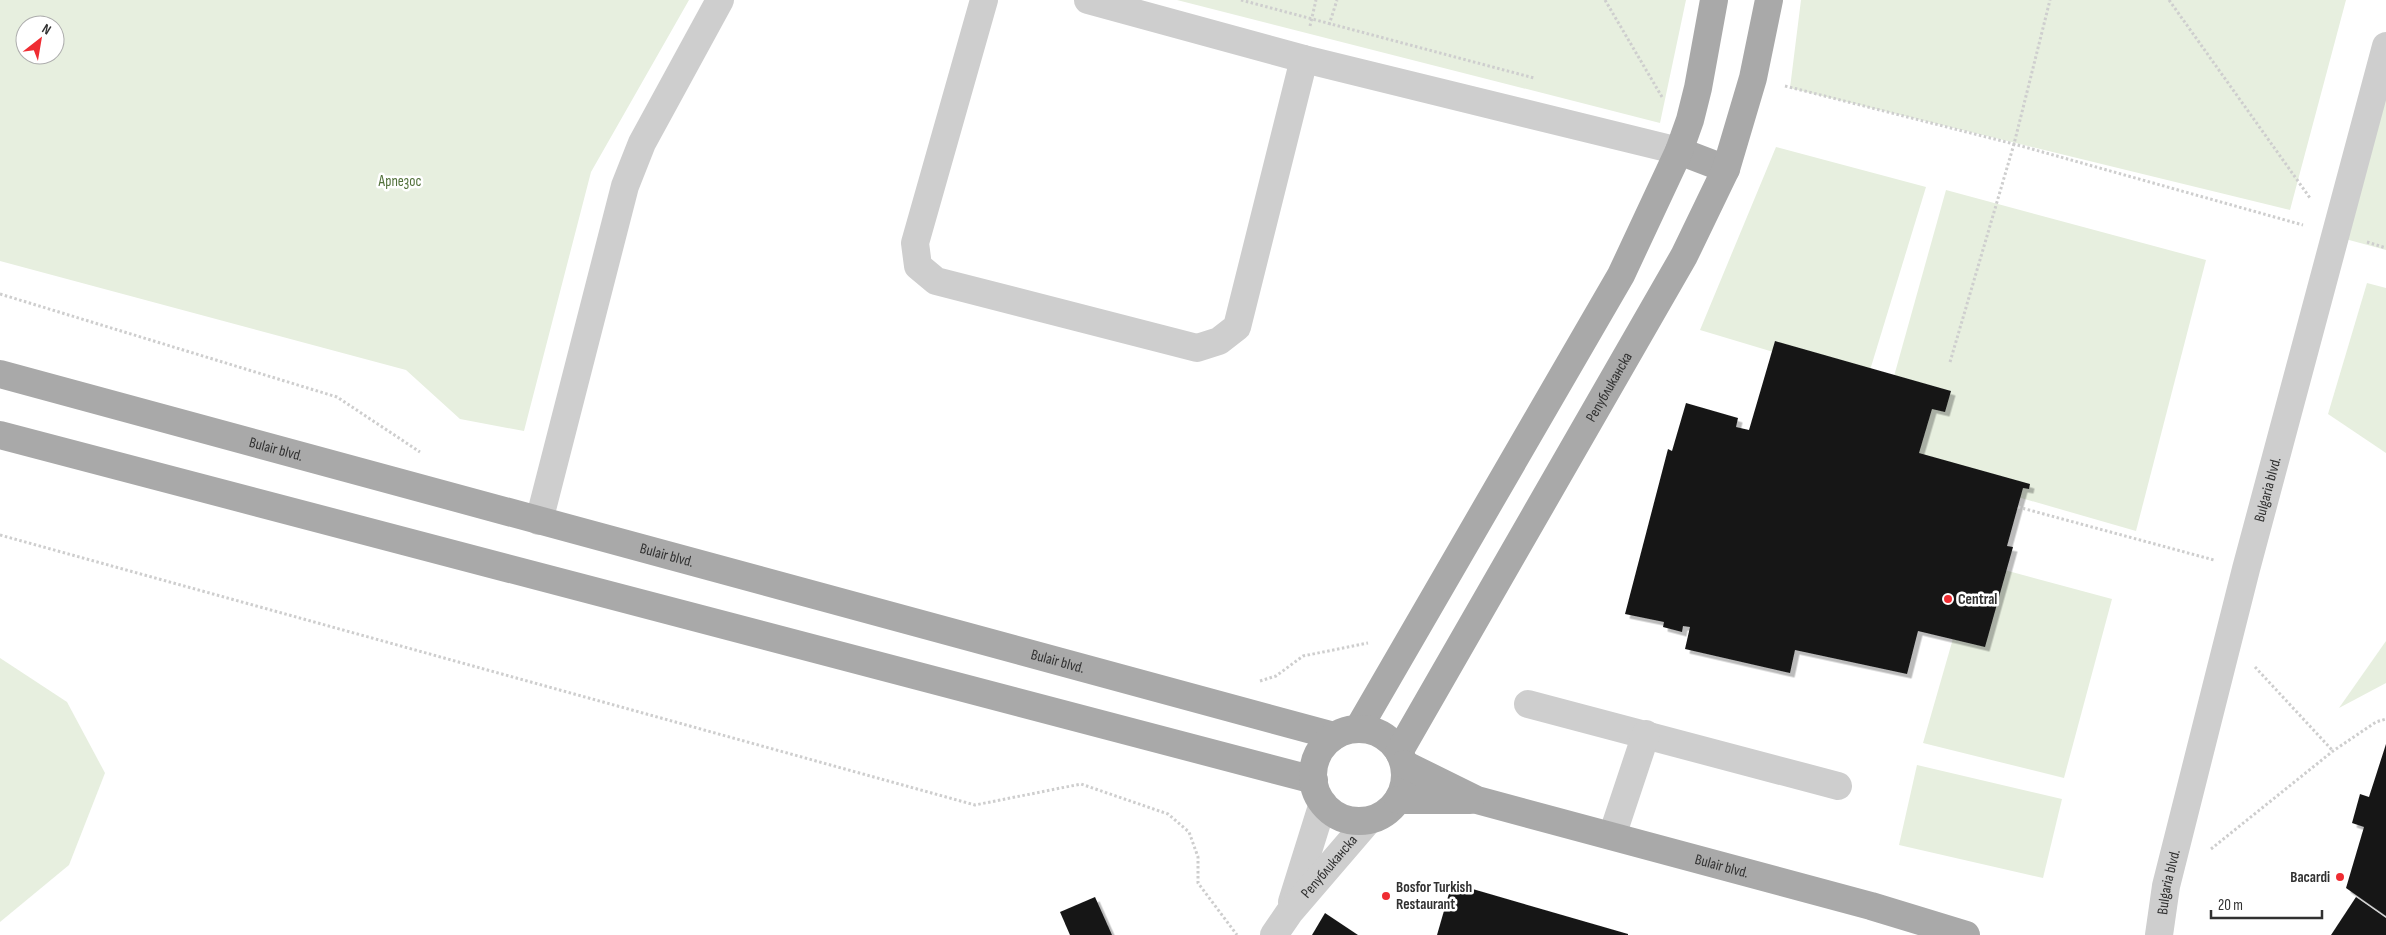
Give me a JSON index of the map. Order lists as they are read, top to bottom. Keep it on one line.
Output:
{"streets":{"main road":["Републиканска","Bulair blvd."],"street":["Bulgaria blvd."]},"crossings":[["Републиканска","Bulair blvd."]],"parks":["Арпезос"],"places":["Central","Bacardi","Bosfor Turkish Restaurant"],"scale_bar":"20 m","north":"top right"}
